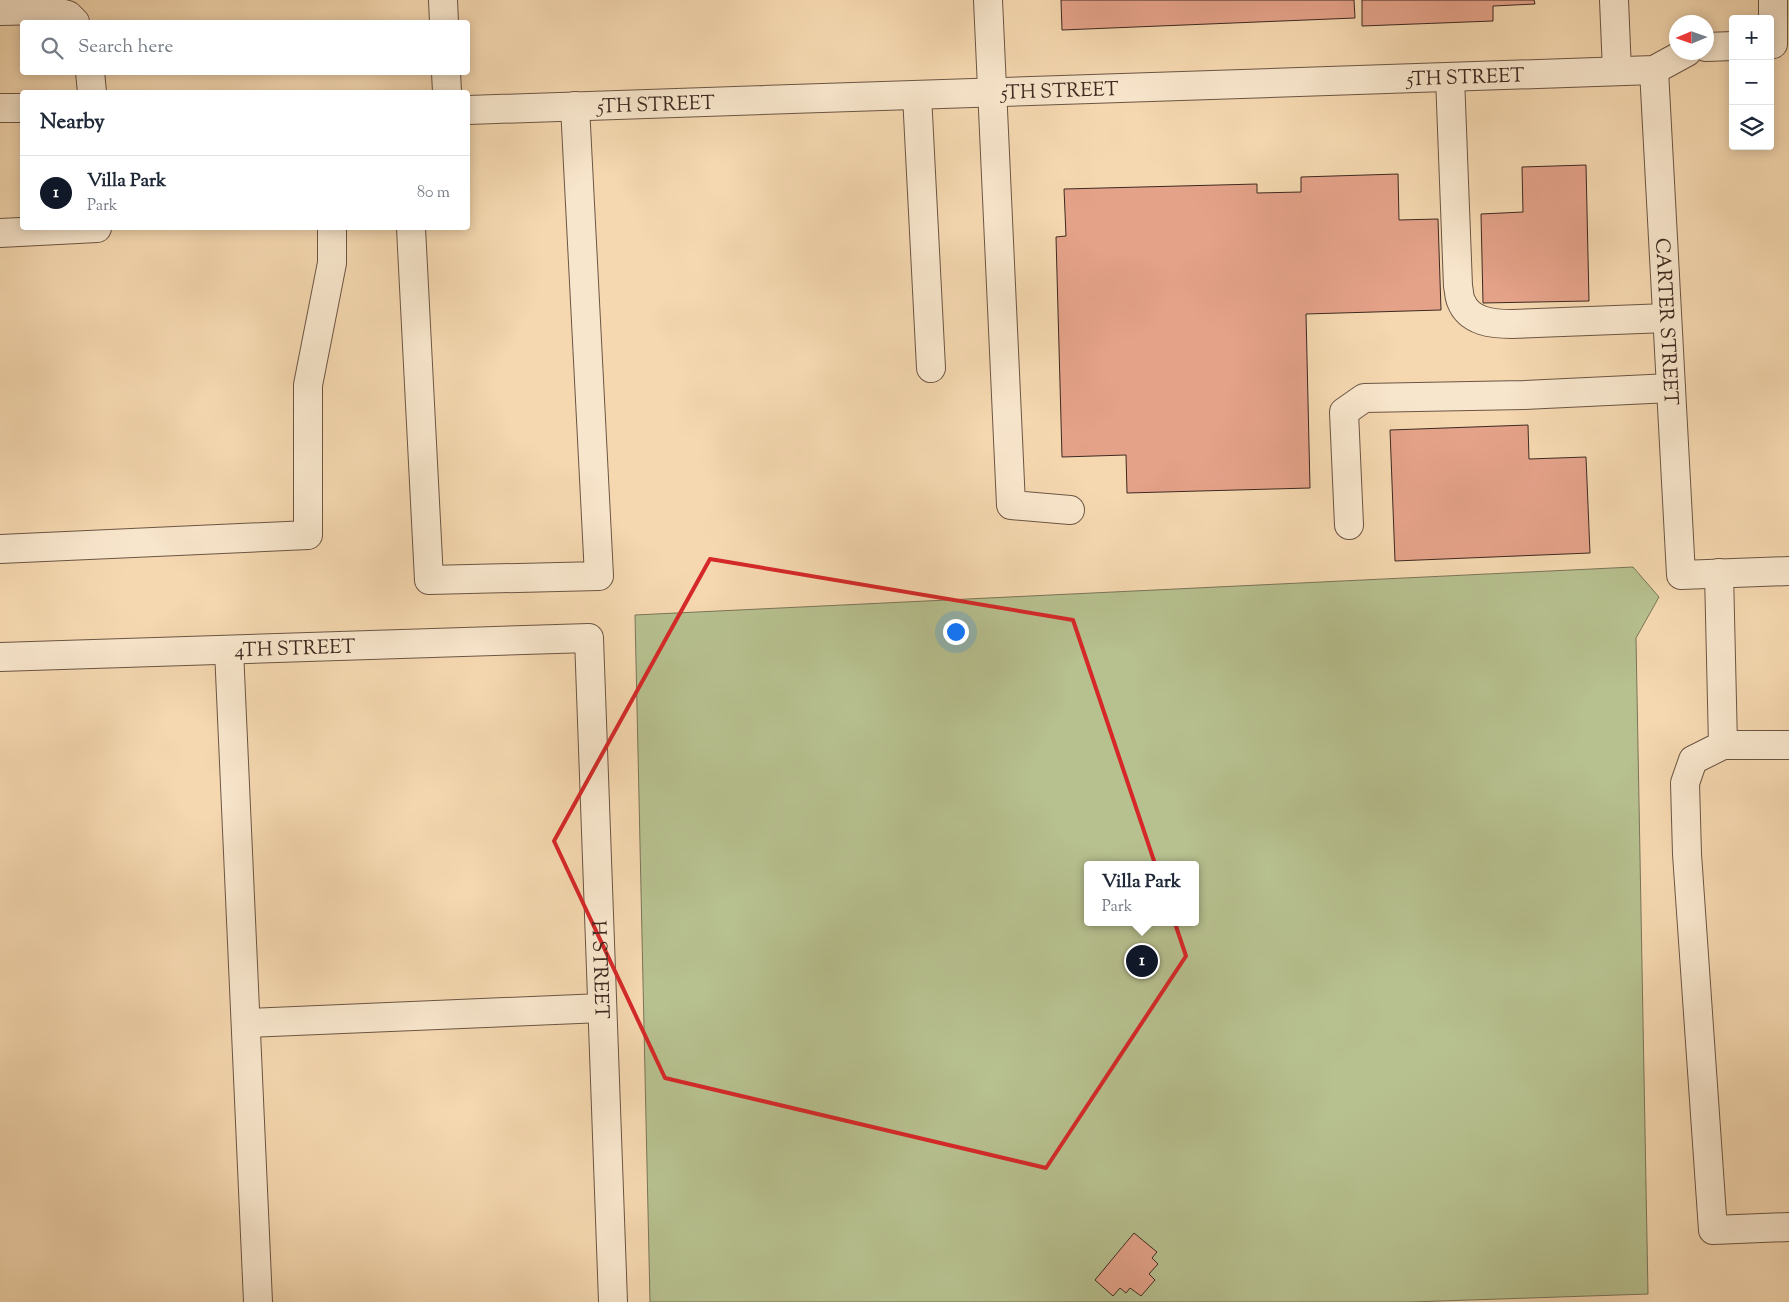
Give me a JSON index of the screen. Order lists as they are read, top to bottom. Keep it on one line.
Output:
{"streets":{"street":["5TH STREET","CARTER STREET","4TH STREET","H STREET"]},"crossings":[["5TH STREET","CARTER STREET"],["4TH STREET","H STREET"]],"north":"left","page":{"map_buttons":["+","−"],"search":"Search here","heading":"Nearby","list":[{"mark":"1","name":"Villa Park","note":"Park","value":"80 m"}],"popup":["Villa Park","Park"],"pins":"1"}}
